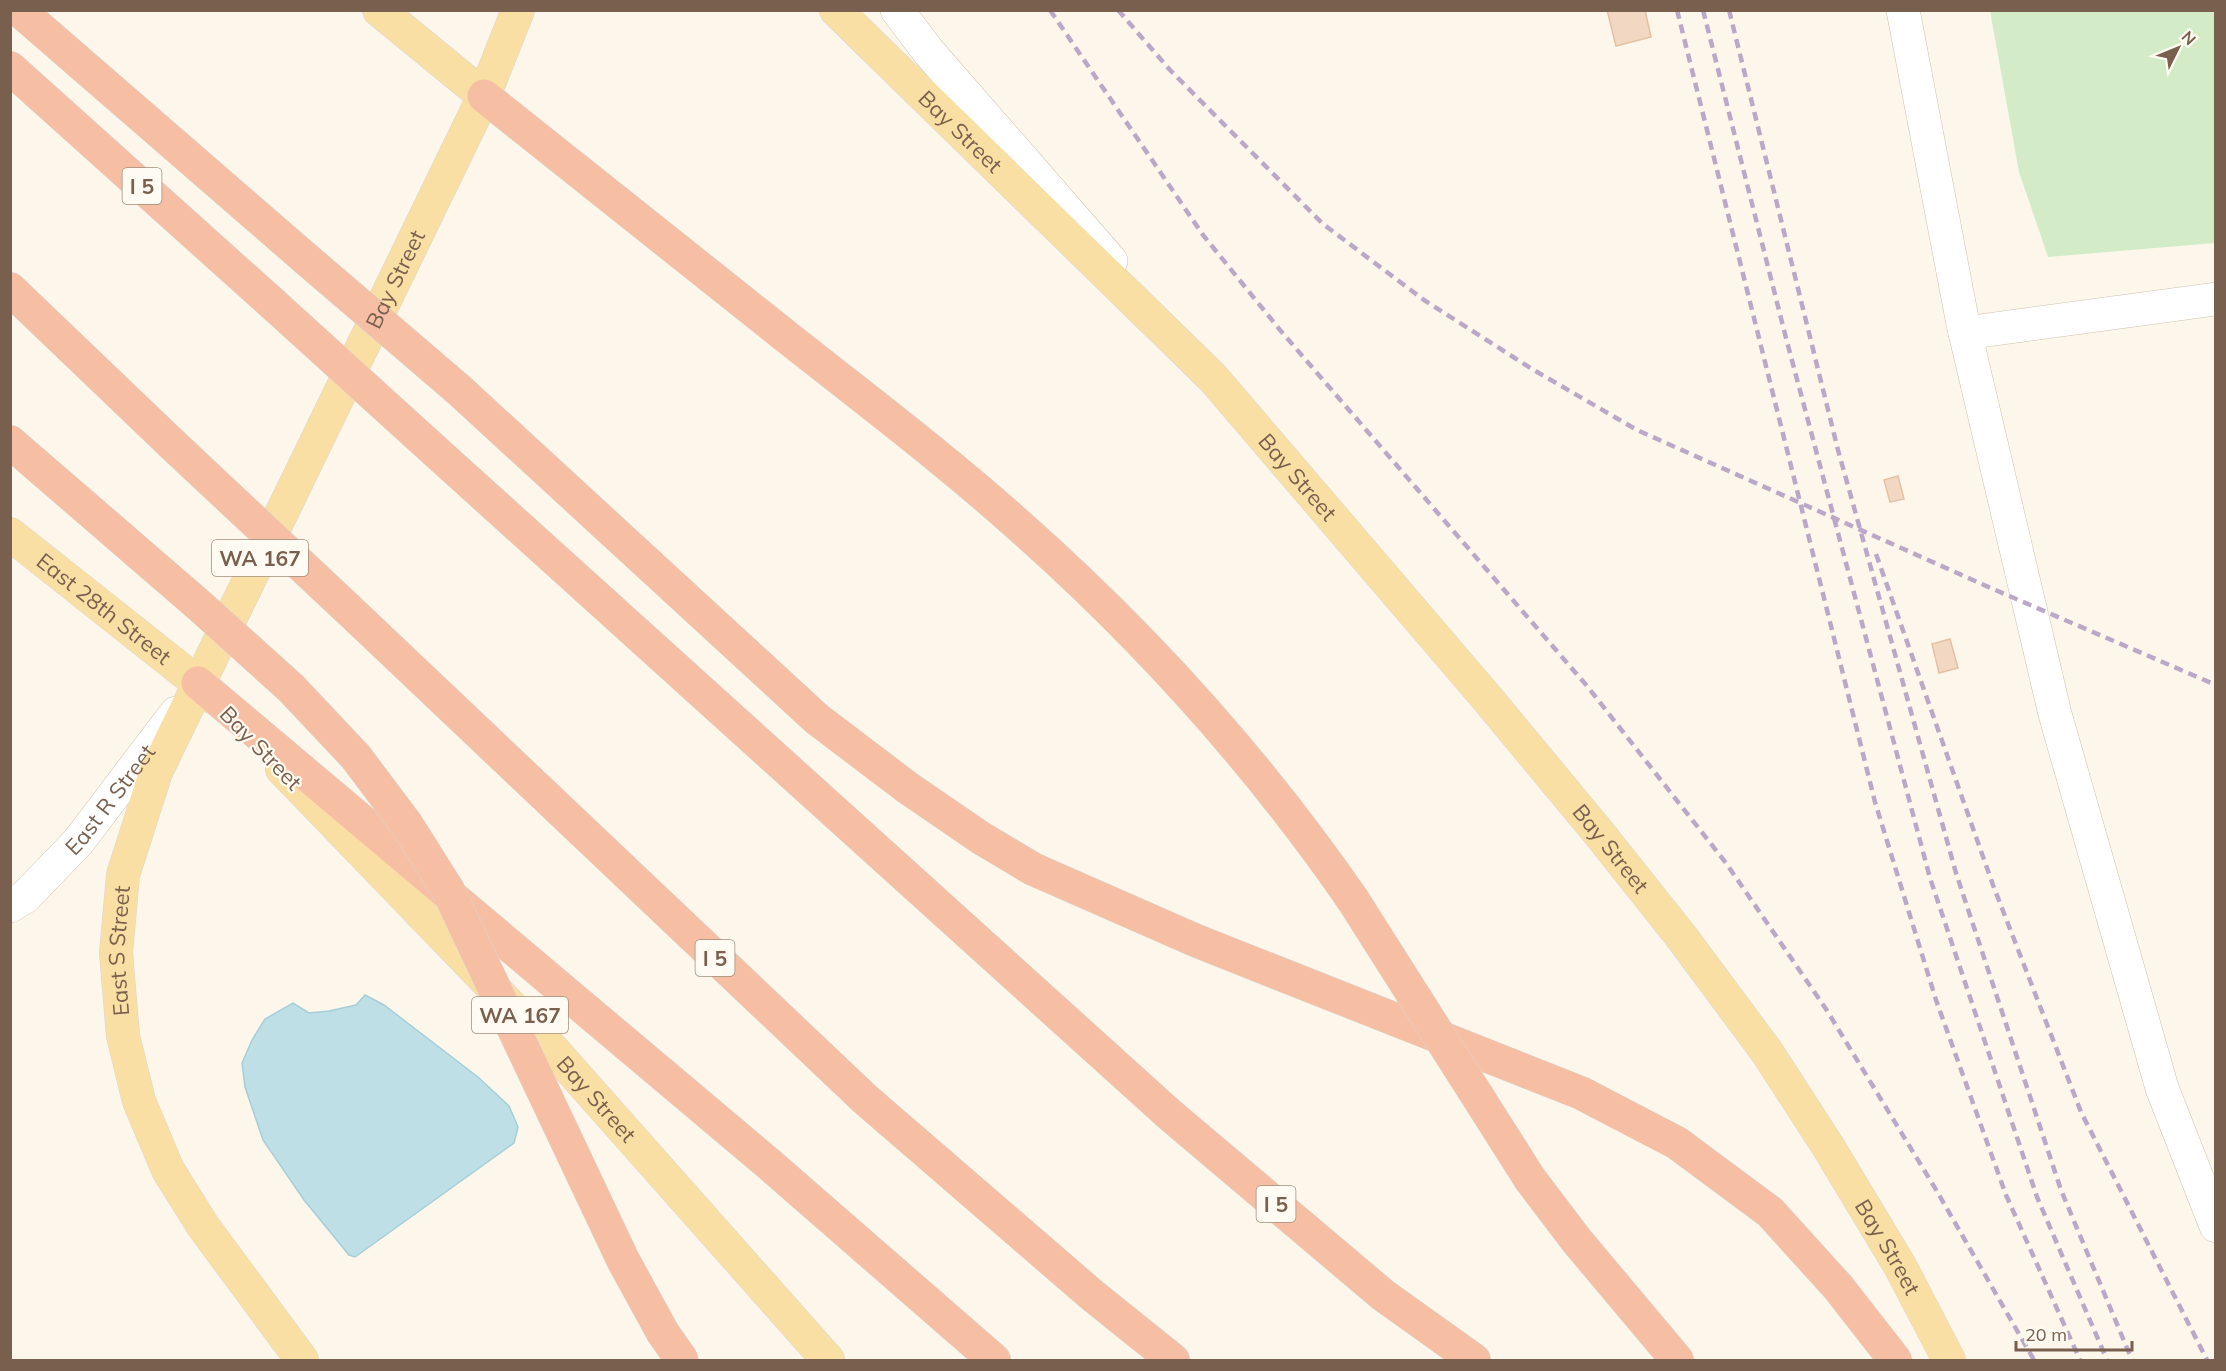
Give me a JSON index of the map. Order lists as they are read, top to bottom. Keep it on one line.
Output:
{"streets":{"highway":["I 5"],"main road":["Bay Street","WA 167","East 28th Street","East S Street"],"street":["East R Street"]},"crossings":[["Bay Street","East 28th Street"],["Bay Street","East R Street"],["Bay Street","East S Street"],["East 28th Street","East R Street"],["East 28th Street","East S Street"],["East R Street","East S Street"]],"scale_bar":"20 m","north":"top right"}
